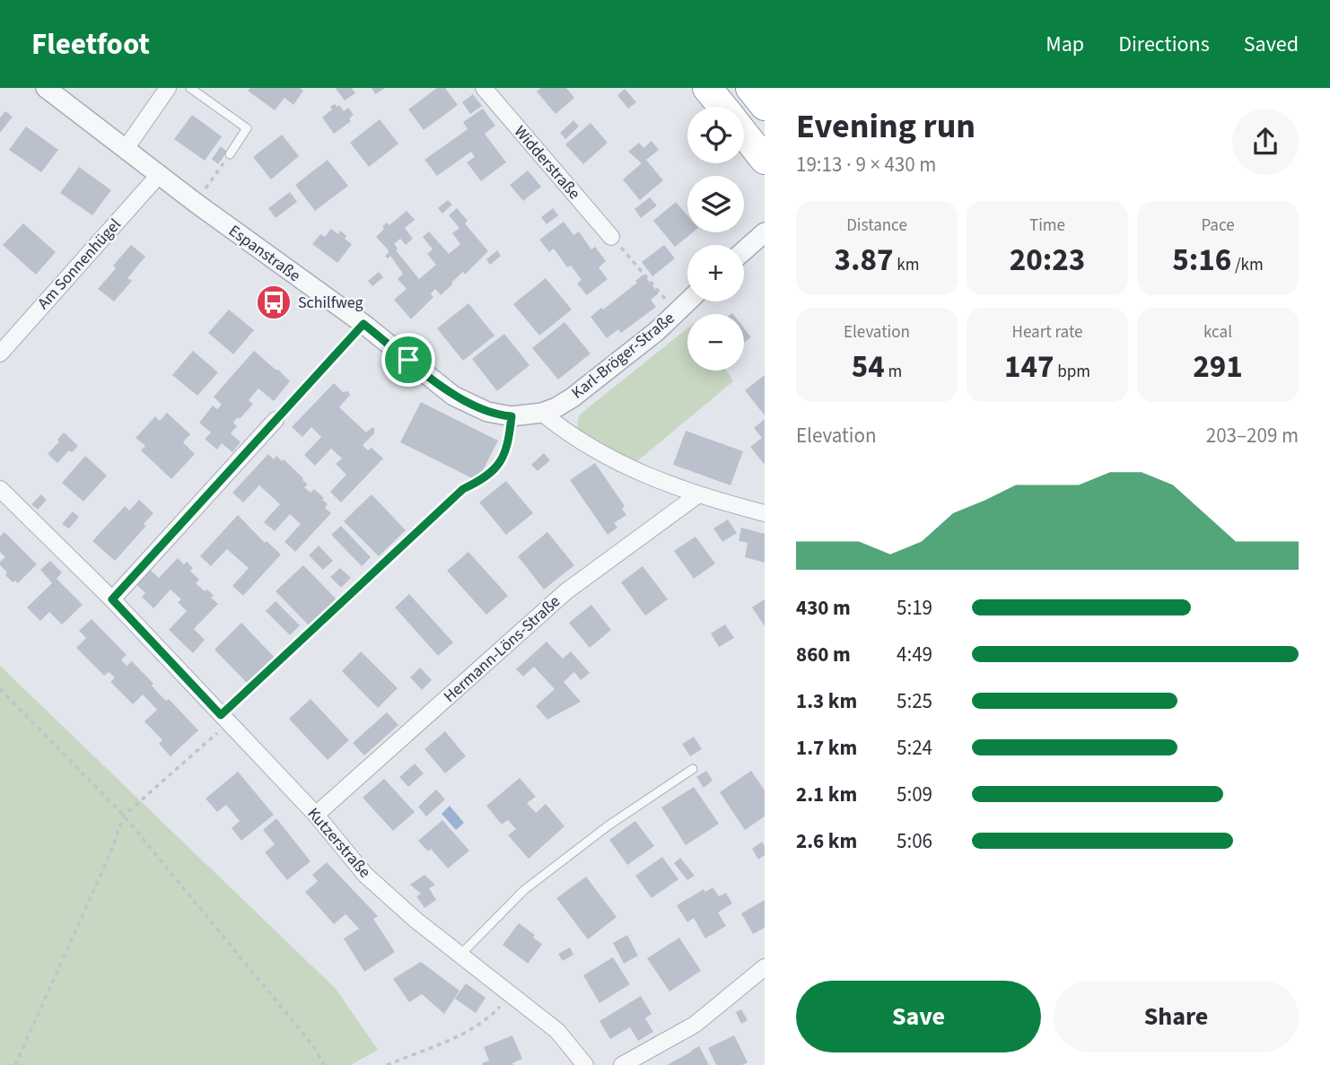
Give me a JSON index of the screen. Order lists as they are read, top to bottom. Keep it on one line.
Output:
{"streets":{"street":["Widderstraße","Espanstraße","Am Sonnenhügel","Karl-Bröger-Straße","Hermann-Löns-Straße","Kutzerstraße"]},"crossings":[["Espanstraße","Am Sonnenhügel"],["Espanstraße","Karl-Bröger-Straße"],["Hermann-Löns-Straße","Kutzerstraße"]],"places":{"bus stop":["Schilfweg"]},"page":{"header":"Fleetfoot","nav":["Map","Directions","Saved"],"heading":["Evening run","19:13 · 9 × 430 m"],"map_buttons":["+","−"],"stats":[["Distance","3.87 km"],["Time","20:23"],["Pace","5:16 /km"],["Elevation","54 m"],["Heart rate","147 bpm"],["kcal","291"]],"chart":["Elevation","203–209 m"],"list":[{"name":"430 m","note":"5:19"},{"name":"860 m","note":"4:49"},{"name":"1.3 km","note":"5:25"},{"name":"1.7 km","note":"5:24"},{"name":"2.1 km","note":"5:09"},{"name":"2.6 km","note":"5:06"}],"buttons":["Save","Share"]}}
